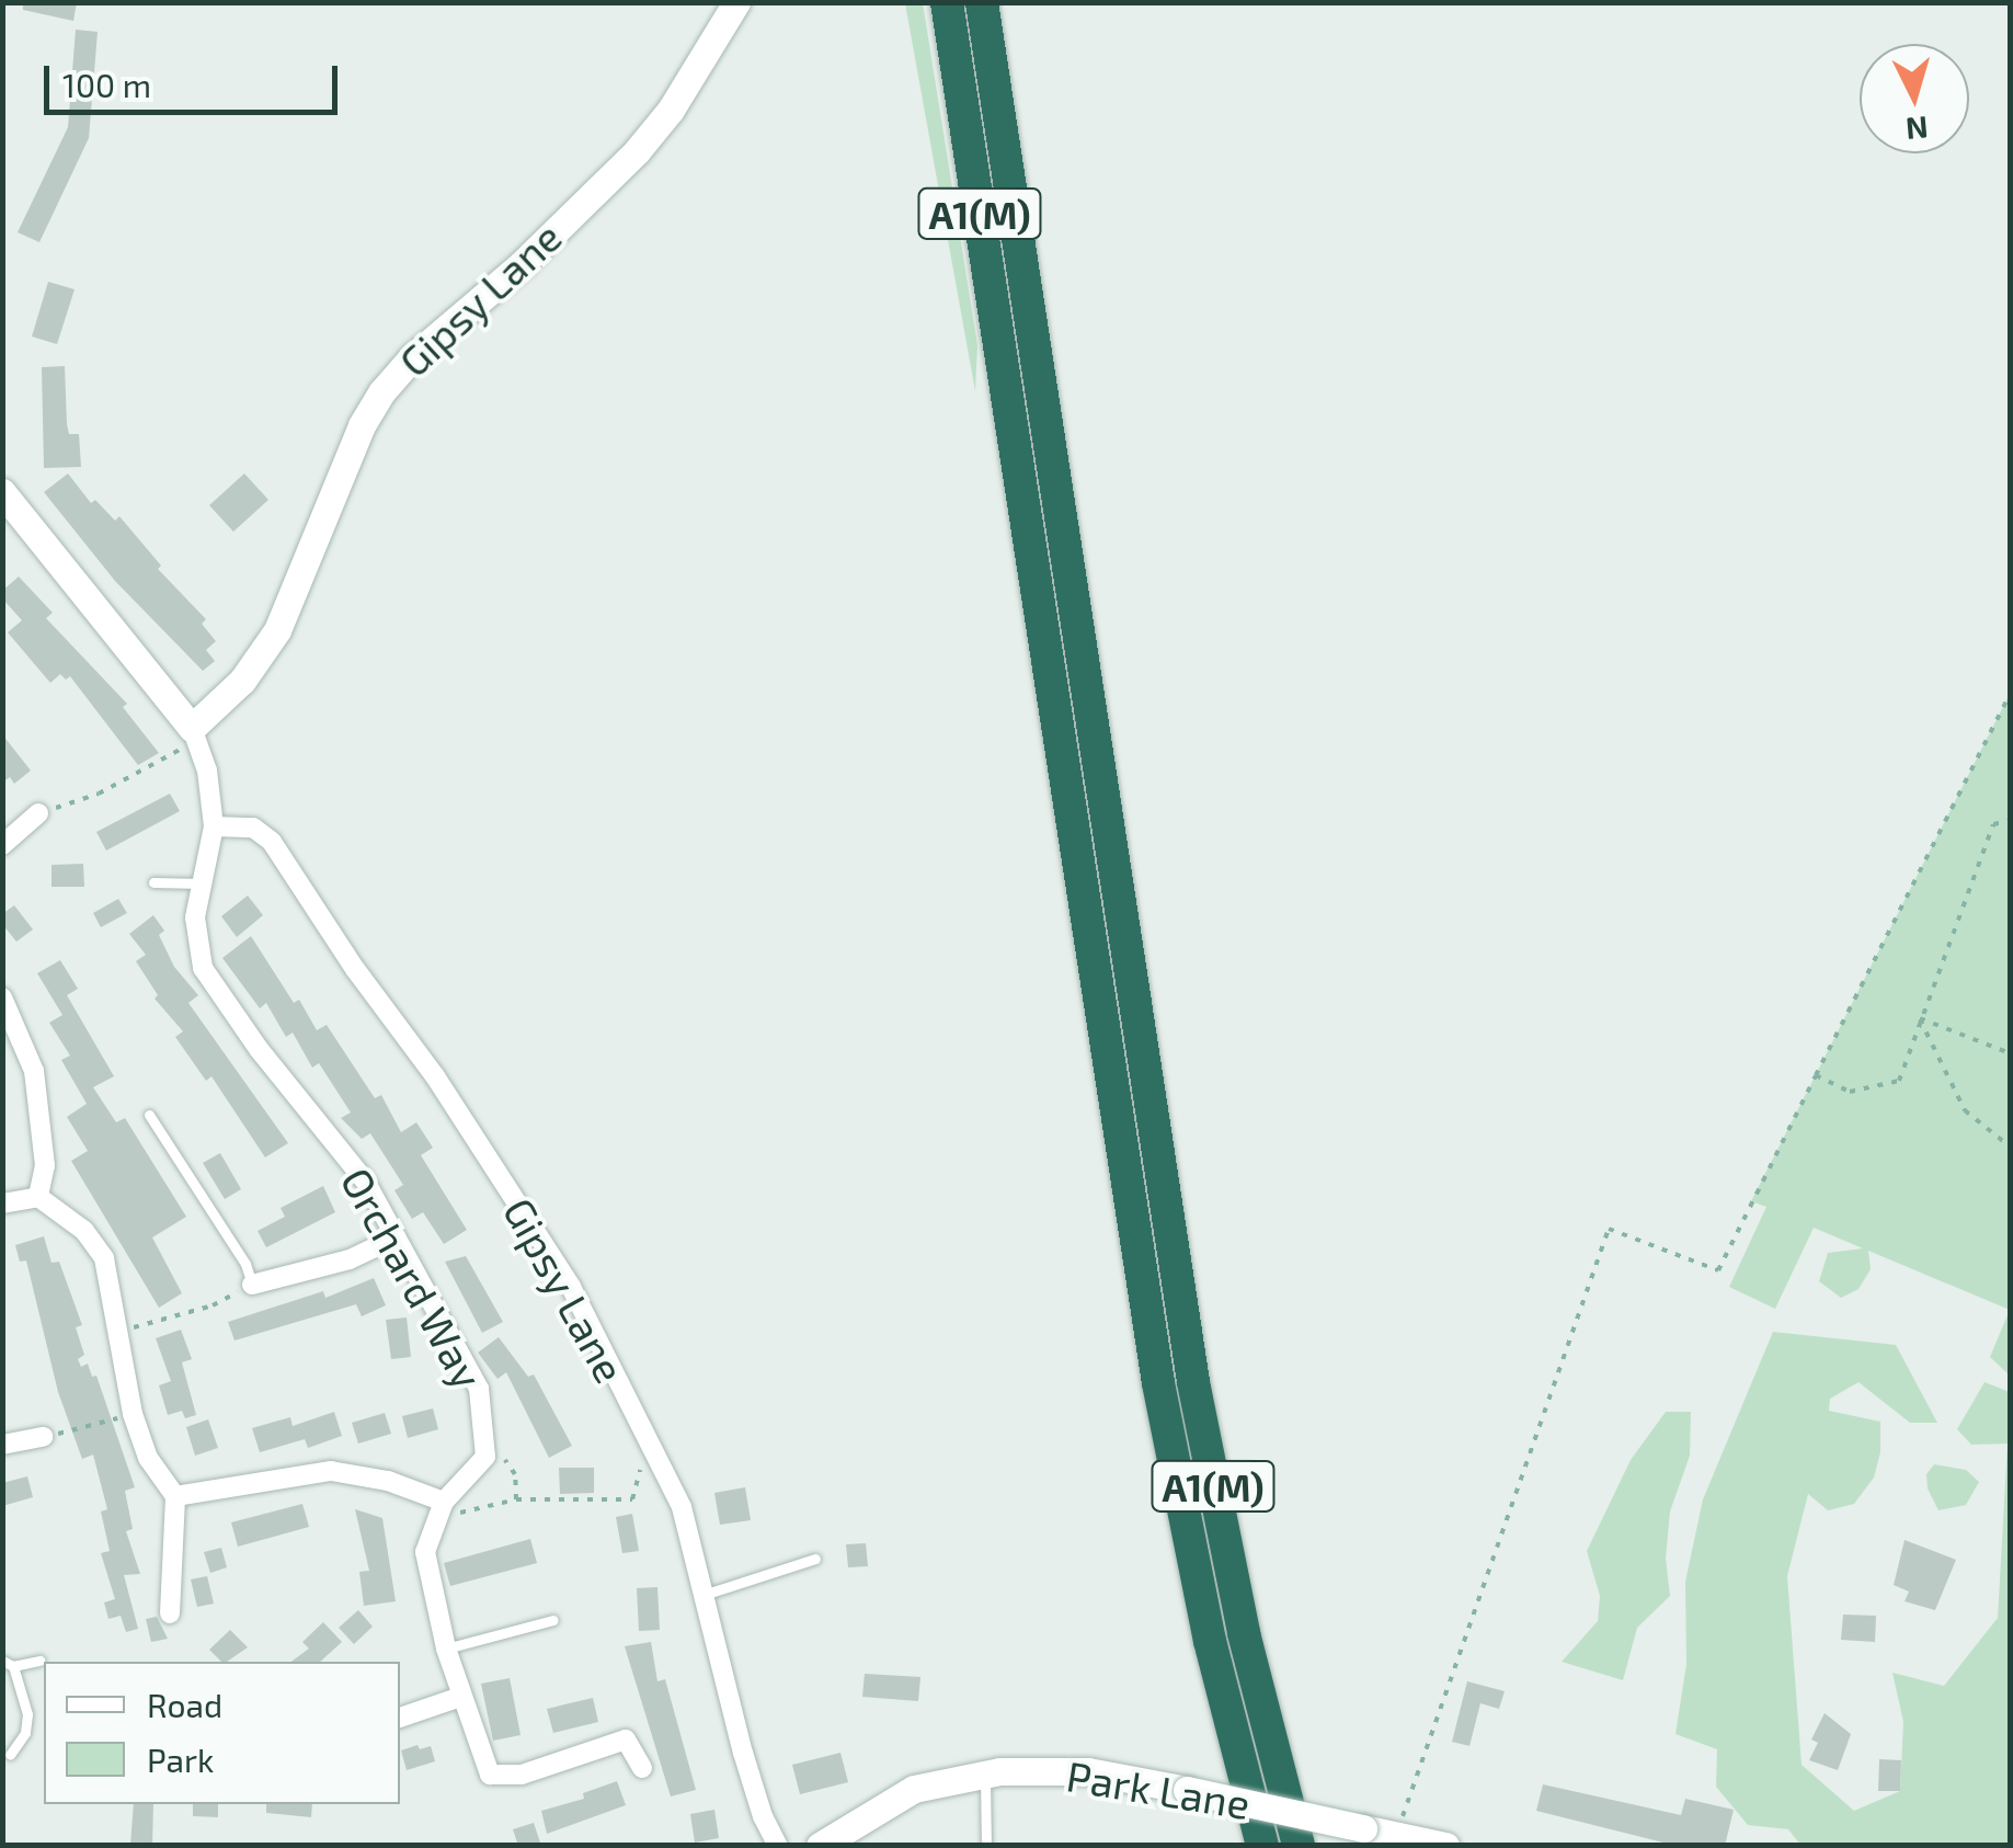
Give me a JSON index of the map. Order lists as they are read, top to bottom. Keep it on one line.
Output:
{"streets":{"highway":["A1(M)"],"street":["Gipsy Lane","Orchard Way","Park Lane"]},"crossings":[["Gipsy Lane","Orchard Way"]],"legend":["Road","Park"],"scale_bar":"100 m","north":"bottom"}
